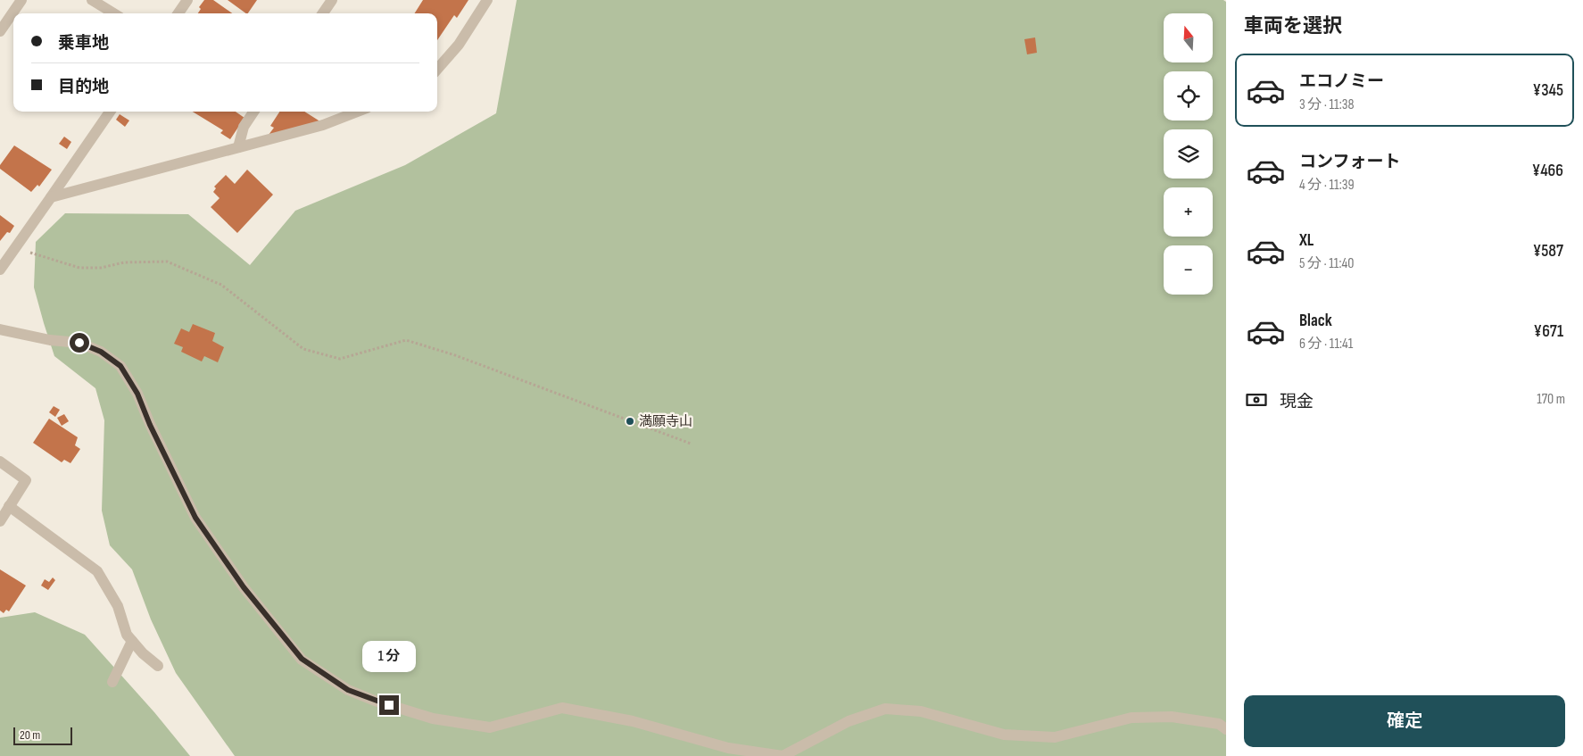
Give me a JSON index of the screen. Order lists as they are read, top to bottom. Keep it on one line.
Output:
{"places":["満願寺山"],"scale_bar":"20 m","north":"top","page":{"heading":"車両を選択","map_buttons":["+","−"],"banner":["乗車地","目的地"],"list":[{"name":"エコノミー","note":"3 分 · 11:38","value":"¥345"},{"name":"コンフォート","note":"4 分 · 11:39","value":"¥466"},{"name":"XL","note":"5 分 · 11:40","value":"¥587"},{"name":"Black","note":"6 分 · 11:41","value":"¥671"}],"pay":["現金","170 m"],"bubble":"1 分","buttons":"確定","scale":"20 m"}}
